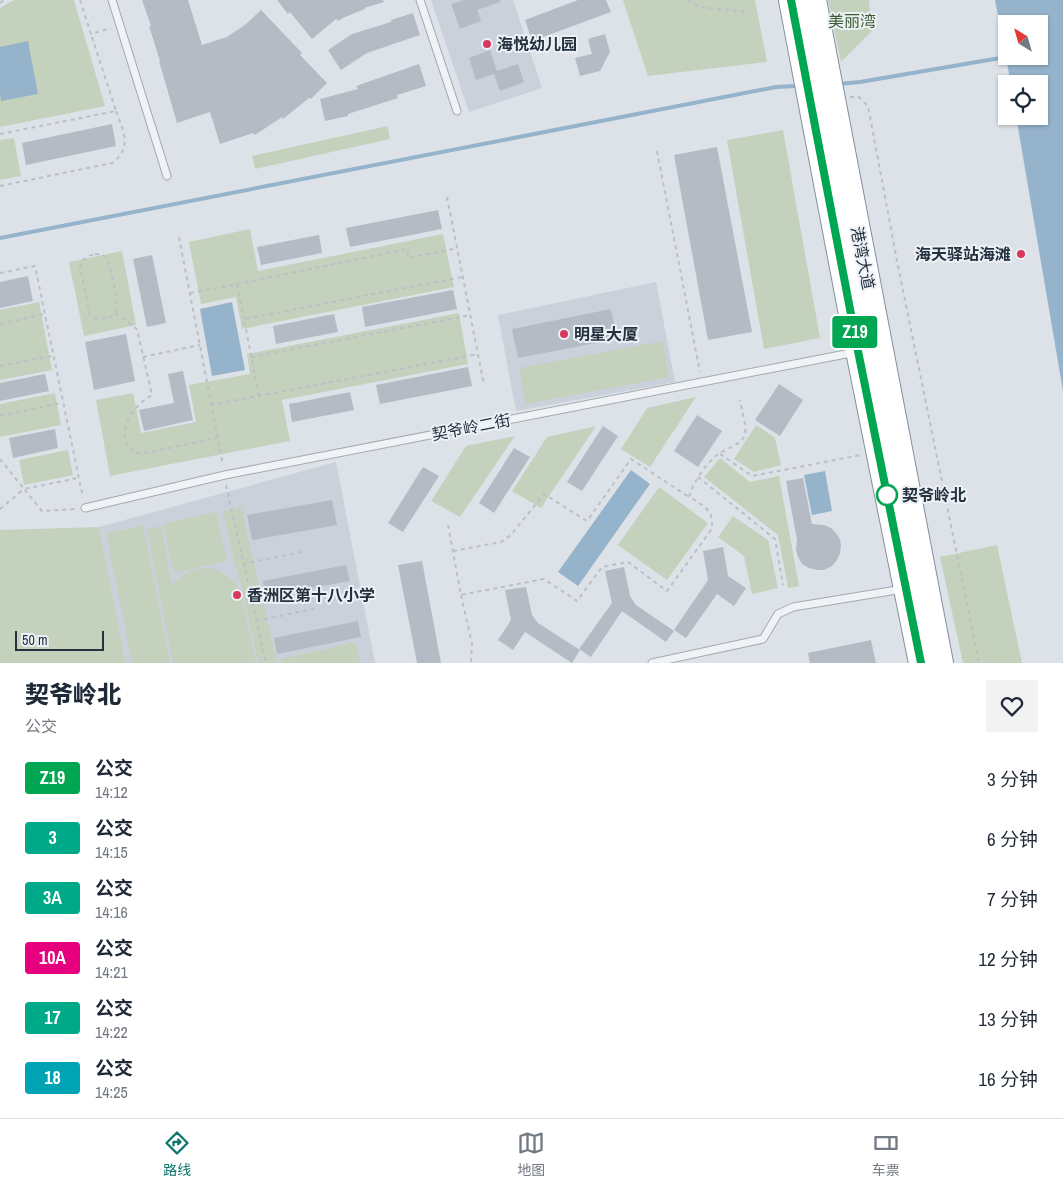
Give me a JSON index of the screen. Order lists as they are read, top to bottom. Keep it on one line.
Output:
{"streets":{"highway":["港湾大道"],"lane":["契爷岭二街"]},"crossings":[["港湾大道","契爷岭二街"]],"parks":["美丽湾"],"places":["海悦幼儿园","海天驿站海滩","明星大厦","契爷岭北","香洲区第十八小学"],"lines":["bus line Z19"],"scale_bar":"50 m","north":"top left","page":{"on_map":"Z19","scale":"50 m","heading":["契爷岭北","公交"],"list":[{"mark":"Z19","name":"公交","note":"14:12","value":"3 分钟"},{"mark":"3","name":"公交","note":"14:15","value":"6 分钟"},{"mark":"3A","name":"公交","note":"14:16","value":"7 分钟"},{"mark":"10A","name":"公交","note":"14:21","value":"12 分钟"},{"mark":"17","name":"公交","note":"14:22","value":"13 分钟"},{"mark":"18","name":"公交","note":"14:25","value":"16 分钟"}],"tabs":["路线","地图","车票"]}}
